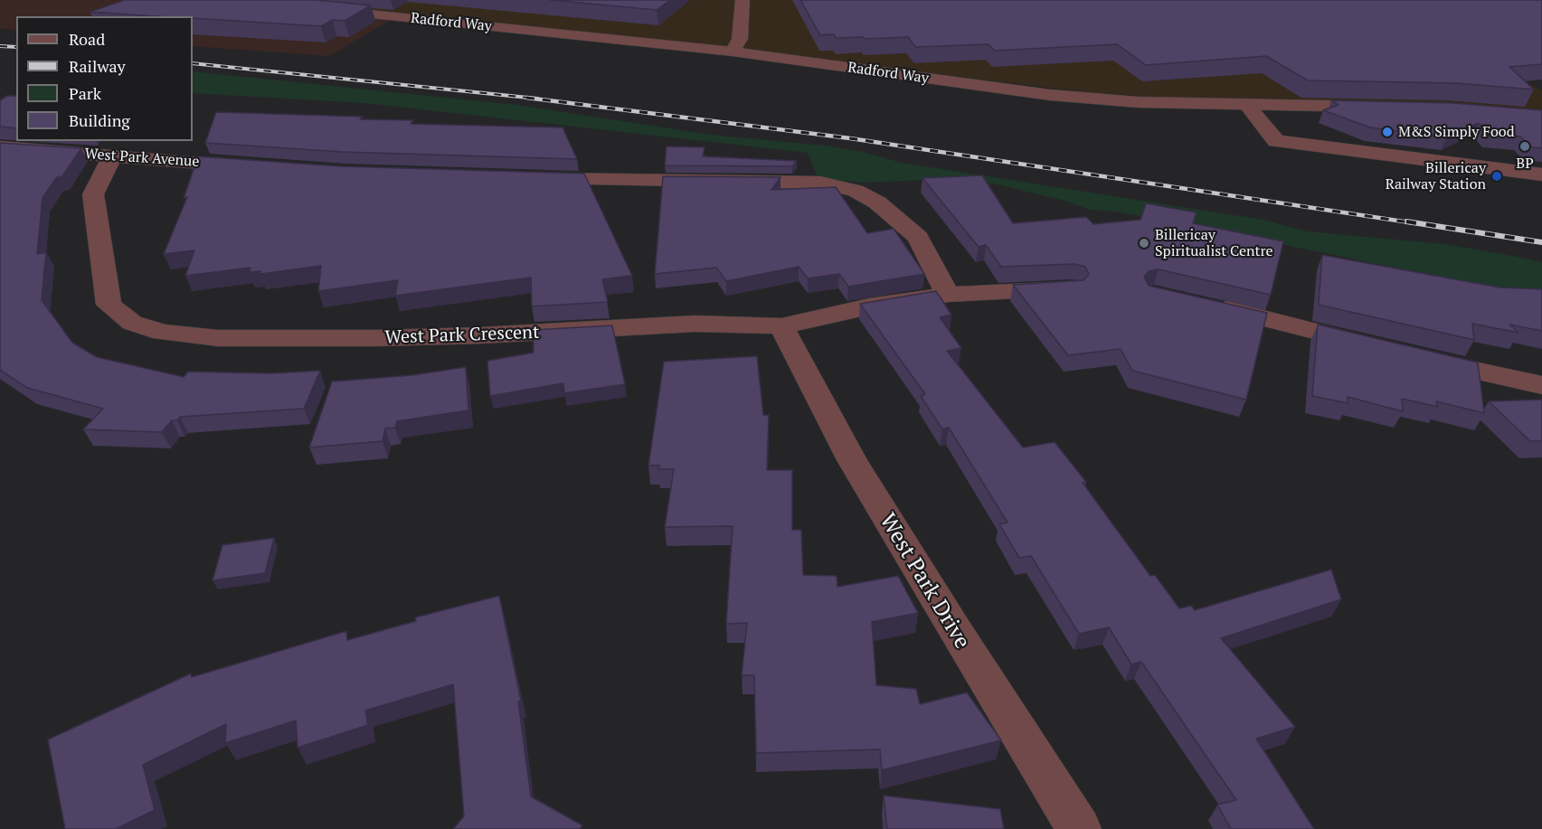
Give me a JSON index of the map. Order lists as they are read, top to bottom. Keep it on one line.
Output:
{"streets":{"street":["Radford Way","West Park Avenue","West Park Crescent","West Park Drive"]},"crossings":[["West Park Avenue","West Park Crescent"],["West Park Crescent","West Park Drive"]],"places":["M&S Simply Food","BP","Billericay Railway Station","Billericay Spiritualist Centre"],"legend":["Road","Railway","Park","Building"]}
